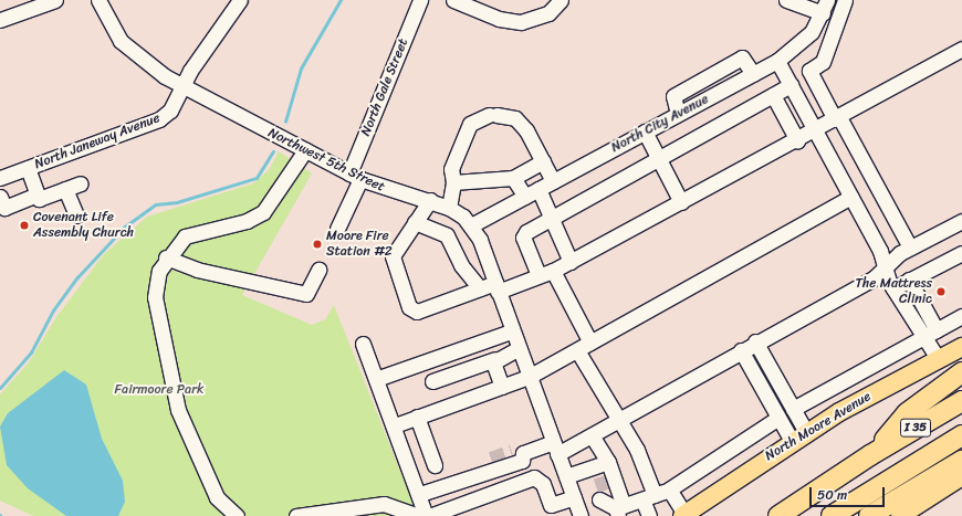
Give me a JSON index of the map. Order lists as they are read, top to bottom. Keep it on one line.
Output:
{"streets":{"highway":["I 35"],"main road":["North Moore Avenue"],"street":["North Gale Street","North City Avenue","North Janeway Avenue","Northwest 5th Street"]},"crossings":[["North Gale Street","Northwest 5th Street"],["North City Avenue","Northwest 5th Street"],["North Janeway Avenue","Northwest 5th Street"]],"parks":["Fairmoore Park"],"places":["Covenant Life Assembly Church","Moore Fire Station #2","The Mattress Clinic"],"scale_bar":"50 m"}
